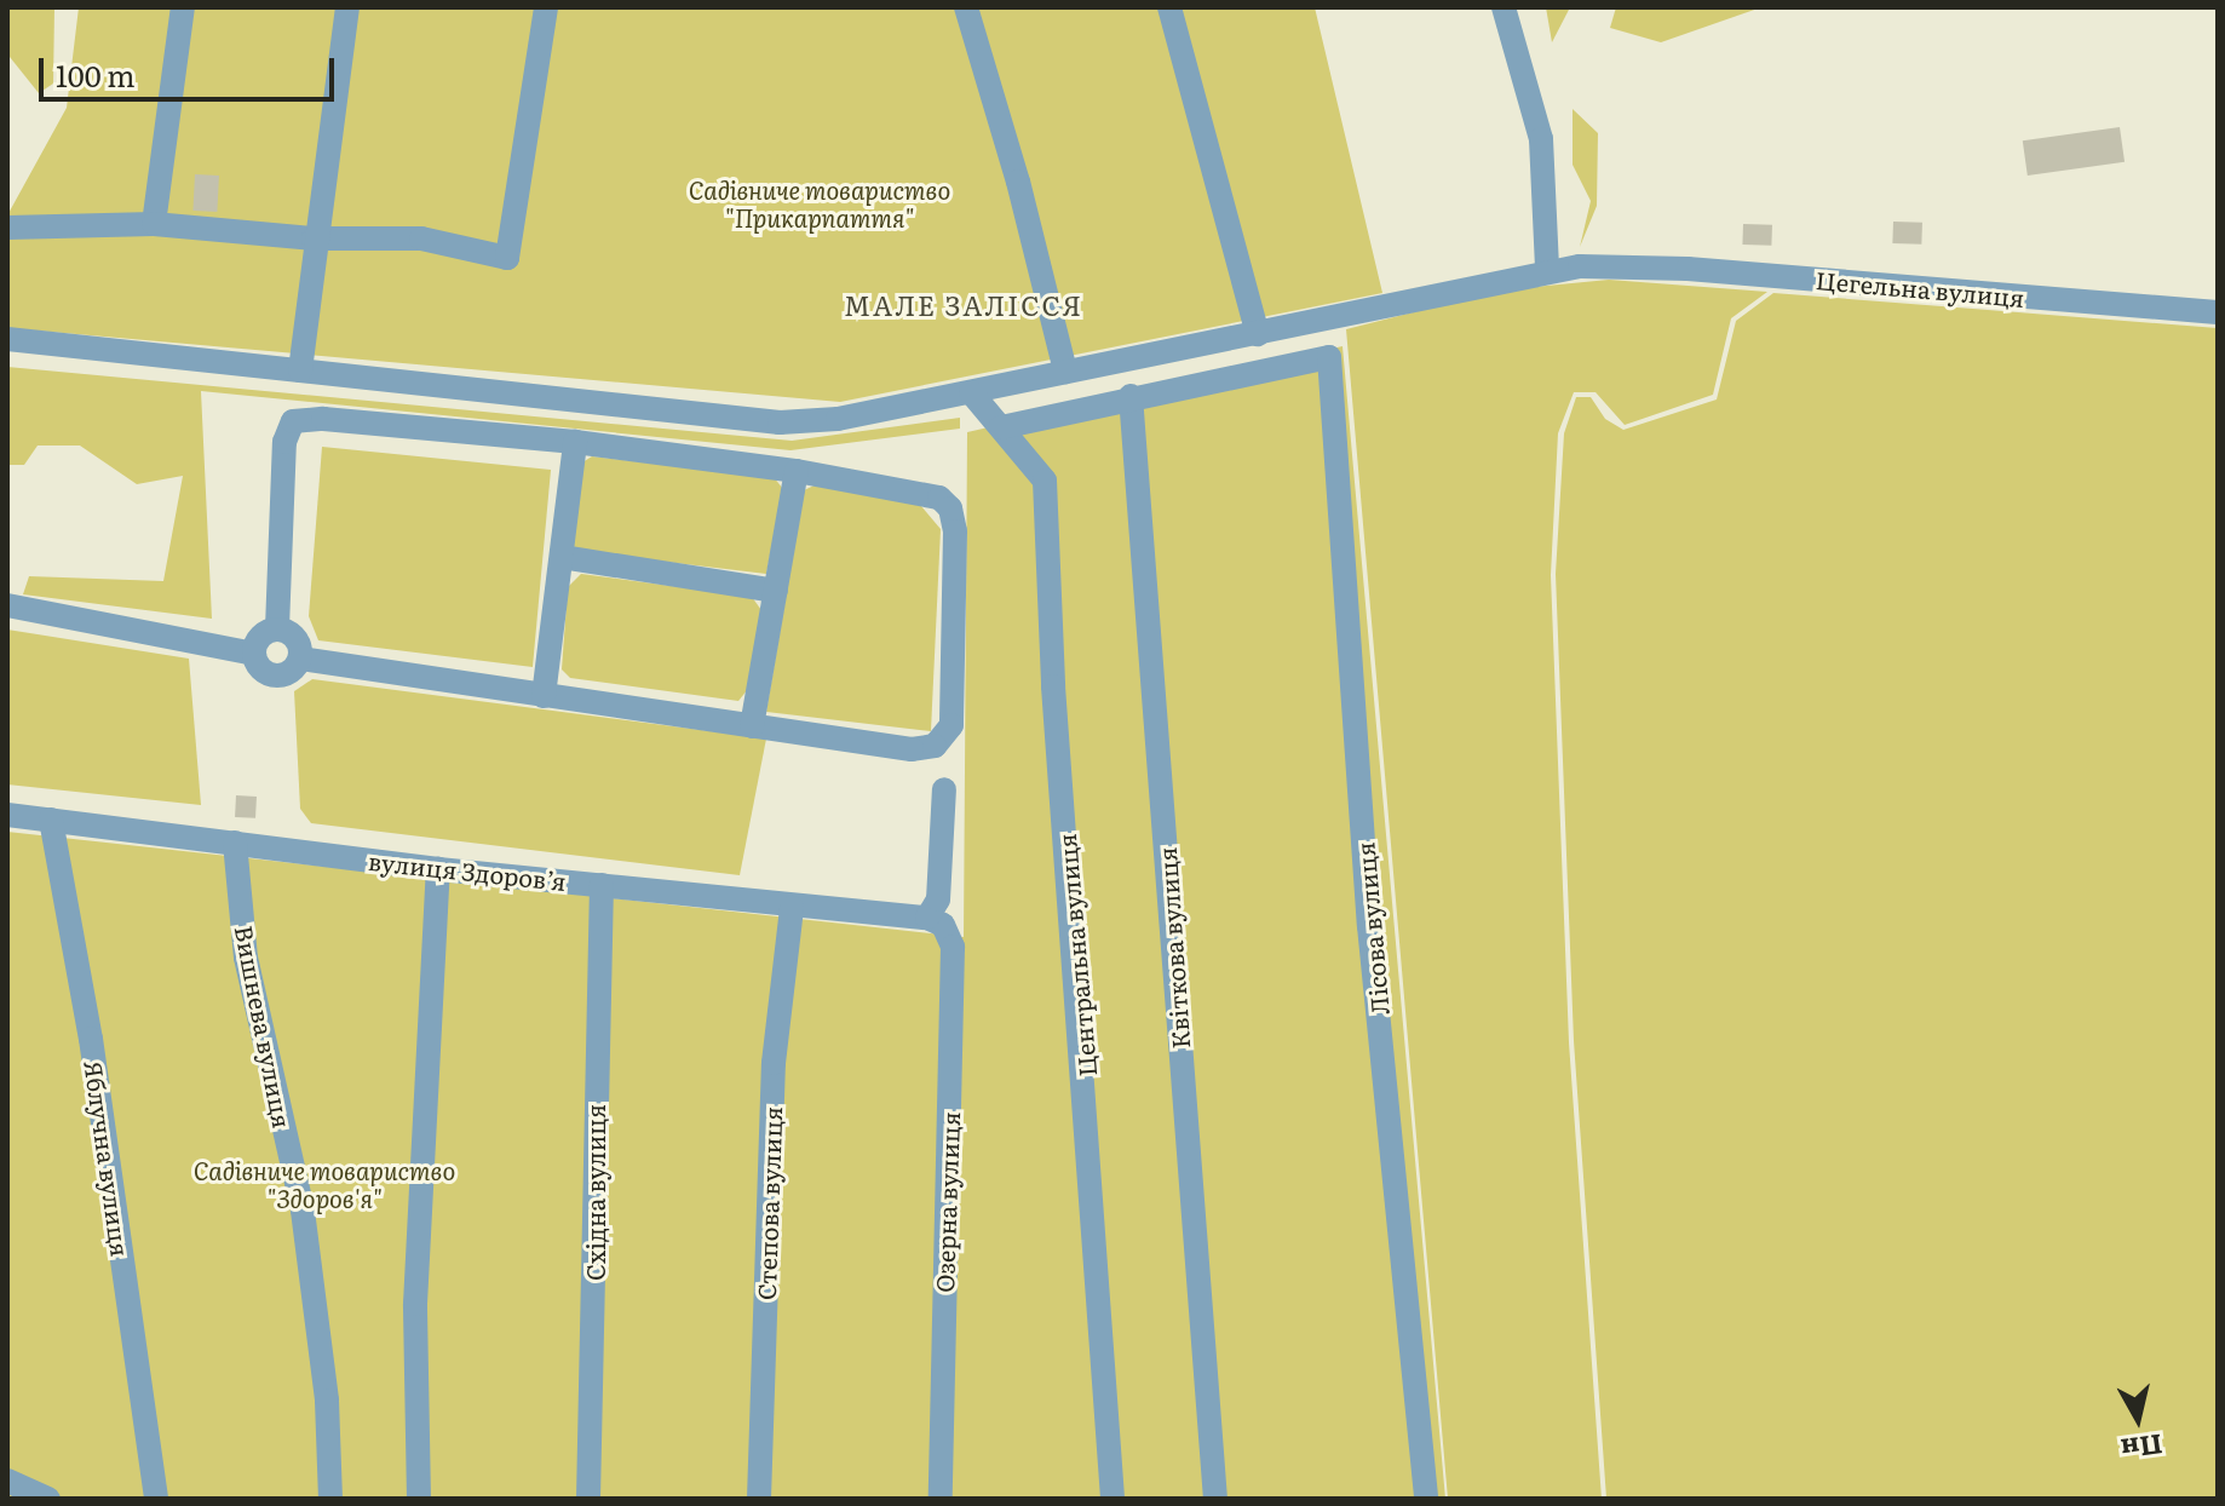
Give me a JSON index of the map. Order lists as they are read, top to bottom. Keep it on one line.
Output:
{"streets":{"street":["Цегельна вулиця","вулиця Здоровʼя","Лісова вулиця","Квіткова вулиця","Центральна вулиця","Вишнева вулиця","Яблучна вулиця","Східна вулиця","Озерна вулиця","Степова вулиця"]},"crossings":[["Цегельна вулиця","Центральна вулиця"],["вулиця Здоровʼя","Вишнева вулиця"],["вулиця Здоровʼя","Яблучна вулиця"],["вулиця Здоровʼя","Східна вулиця"],["вулиця Здоровʼя","Озерна вулиця"],["вулиця Здоровʼя","Степова вулиця"],["Лісова вулиця","Квіткова вулиця"]],"districts":["МАЛЕ ЗАЛІССЯ"],"parks":["Садівниче товариство \"Прикарпаття\"","Садівниче товариство \"Здоров'я\""],"scale_bar":"100 m","north":"bottom"}
